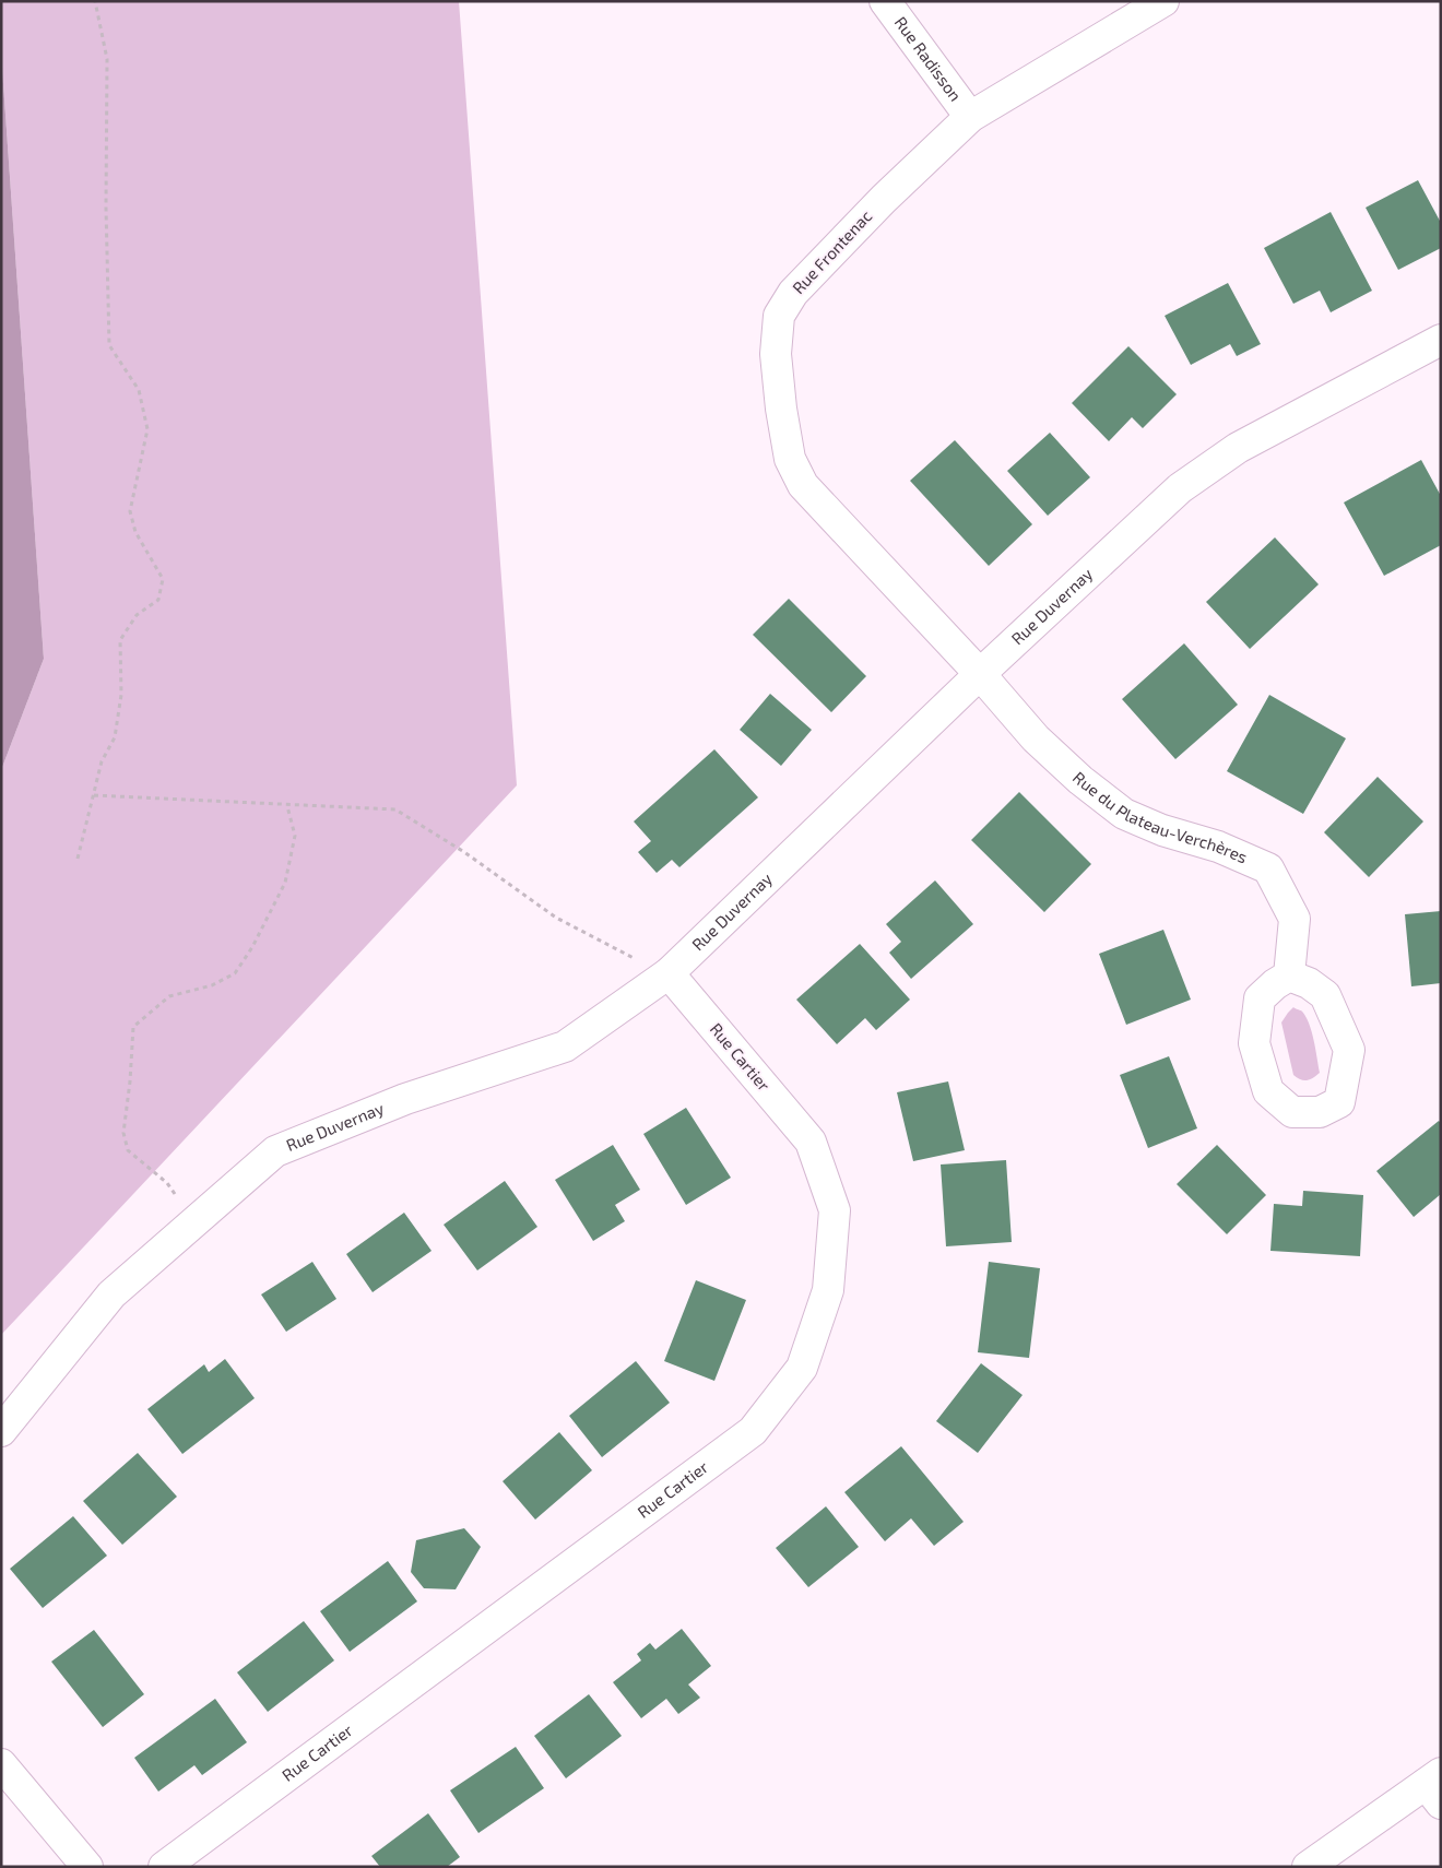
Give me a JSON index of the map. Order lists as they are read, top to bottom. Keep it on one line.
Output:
{"streets":{"street":["Rue Radisson","Rue Frontenac","Rue Duvernay","Rue du Plateau-Verchères","Rue Cartier"]},"crossings":[["Rue Radisson","Rue Frontenac"],["Rue Frontenac","Rue Duvernay"],["Rue Frontenac","Rue du Plateau-Verchères"],["Rue Duvernay","Rue du Plateau-Verchères"],["Rue Duvernay","Rue Cartier"]]}
